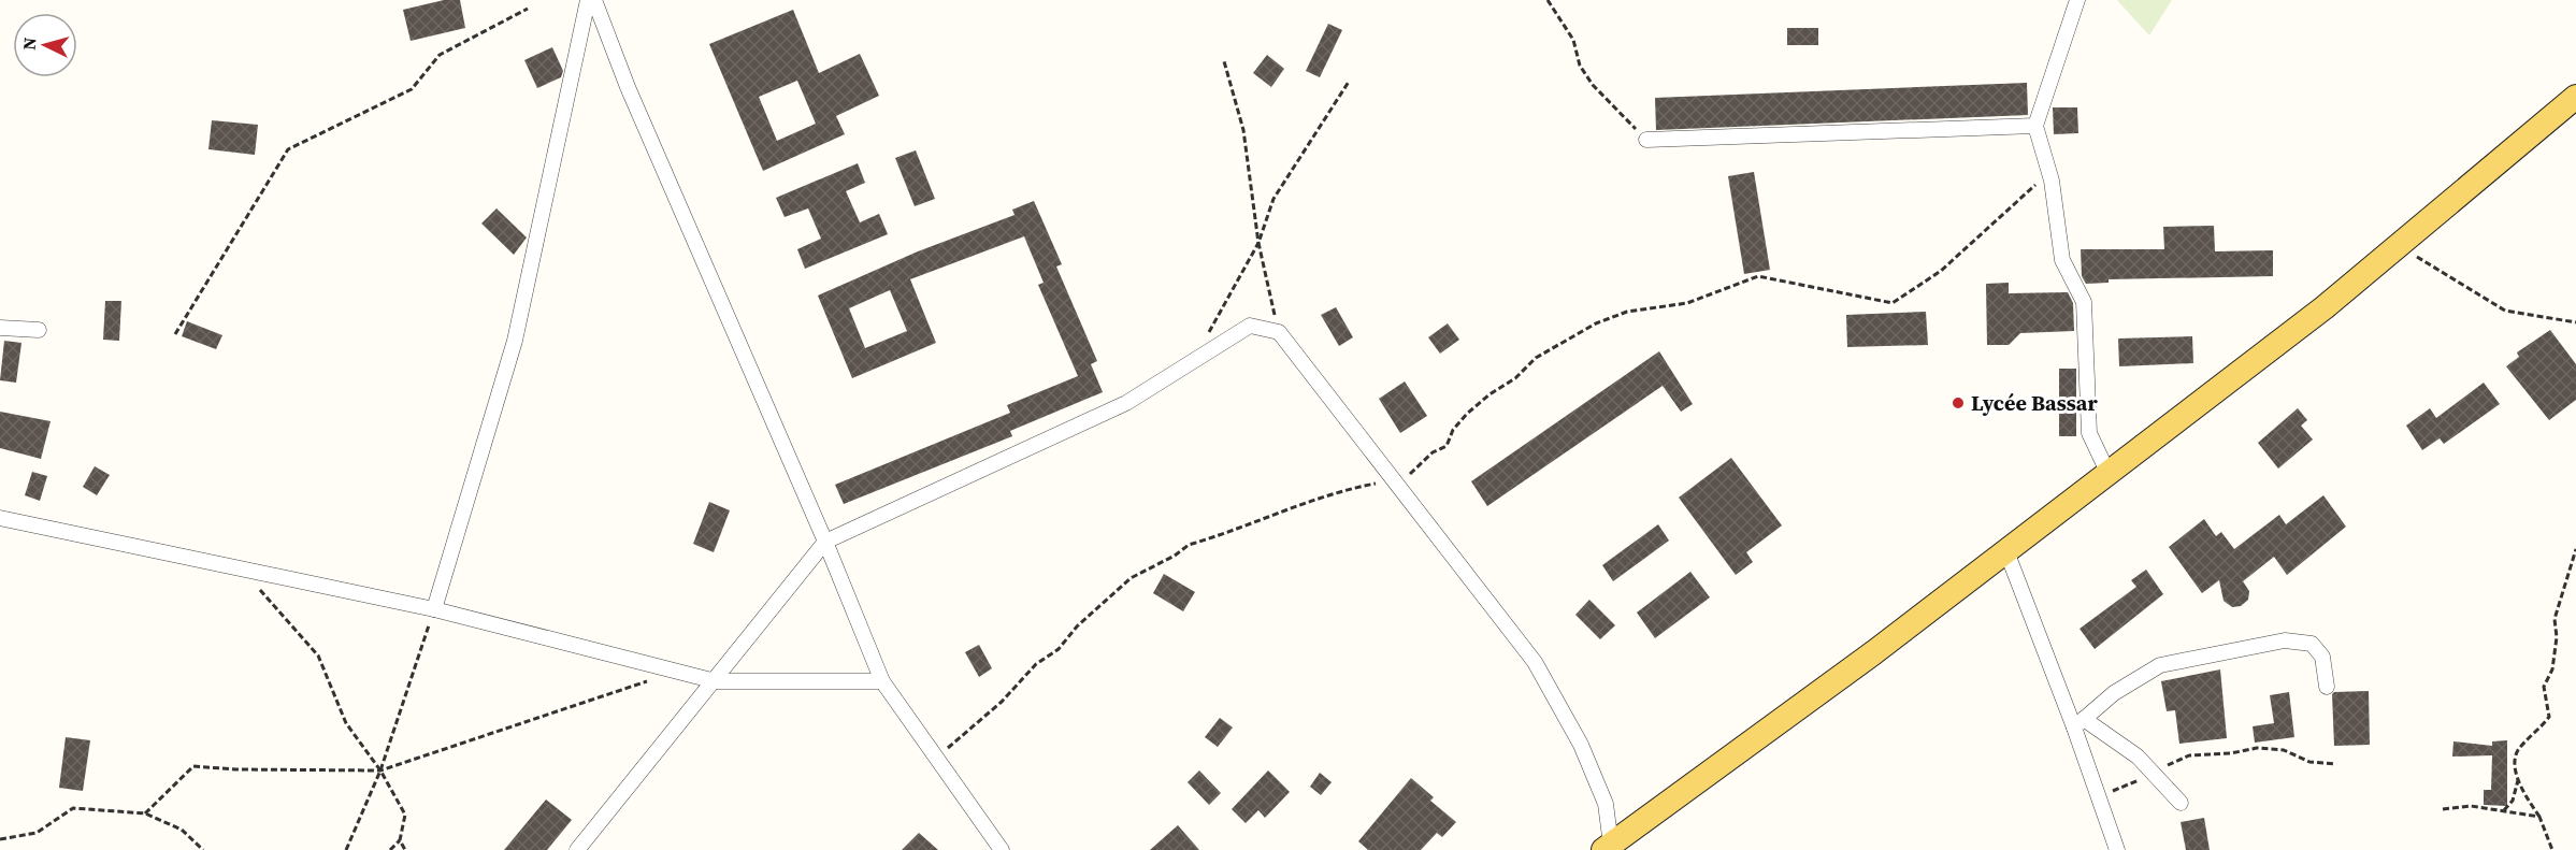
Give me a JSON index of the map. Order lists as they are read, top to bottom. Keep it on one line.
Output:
{"places":["Lycée Bassar"],"north":"left"}
